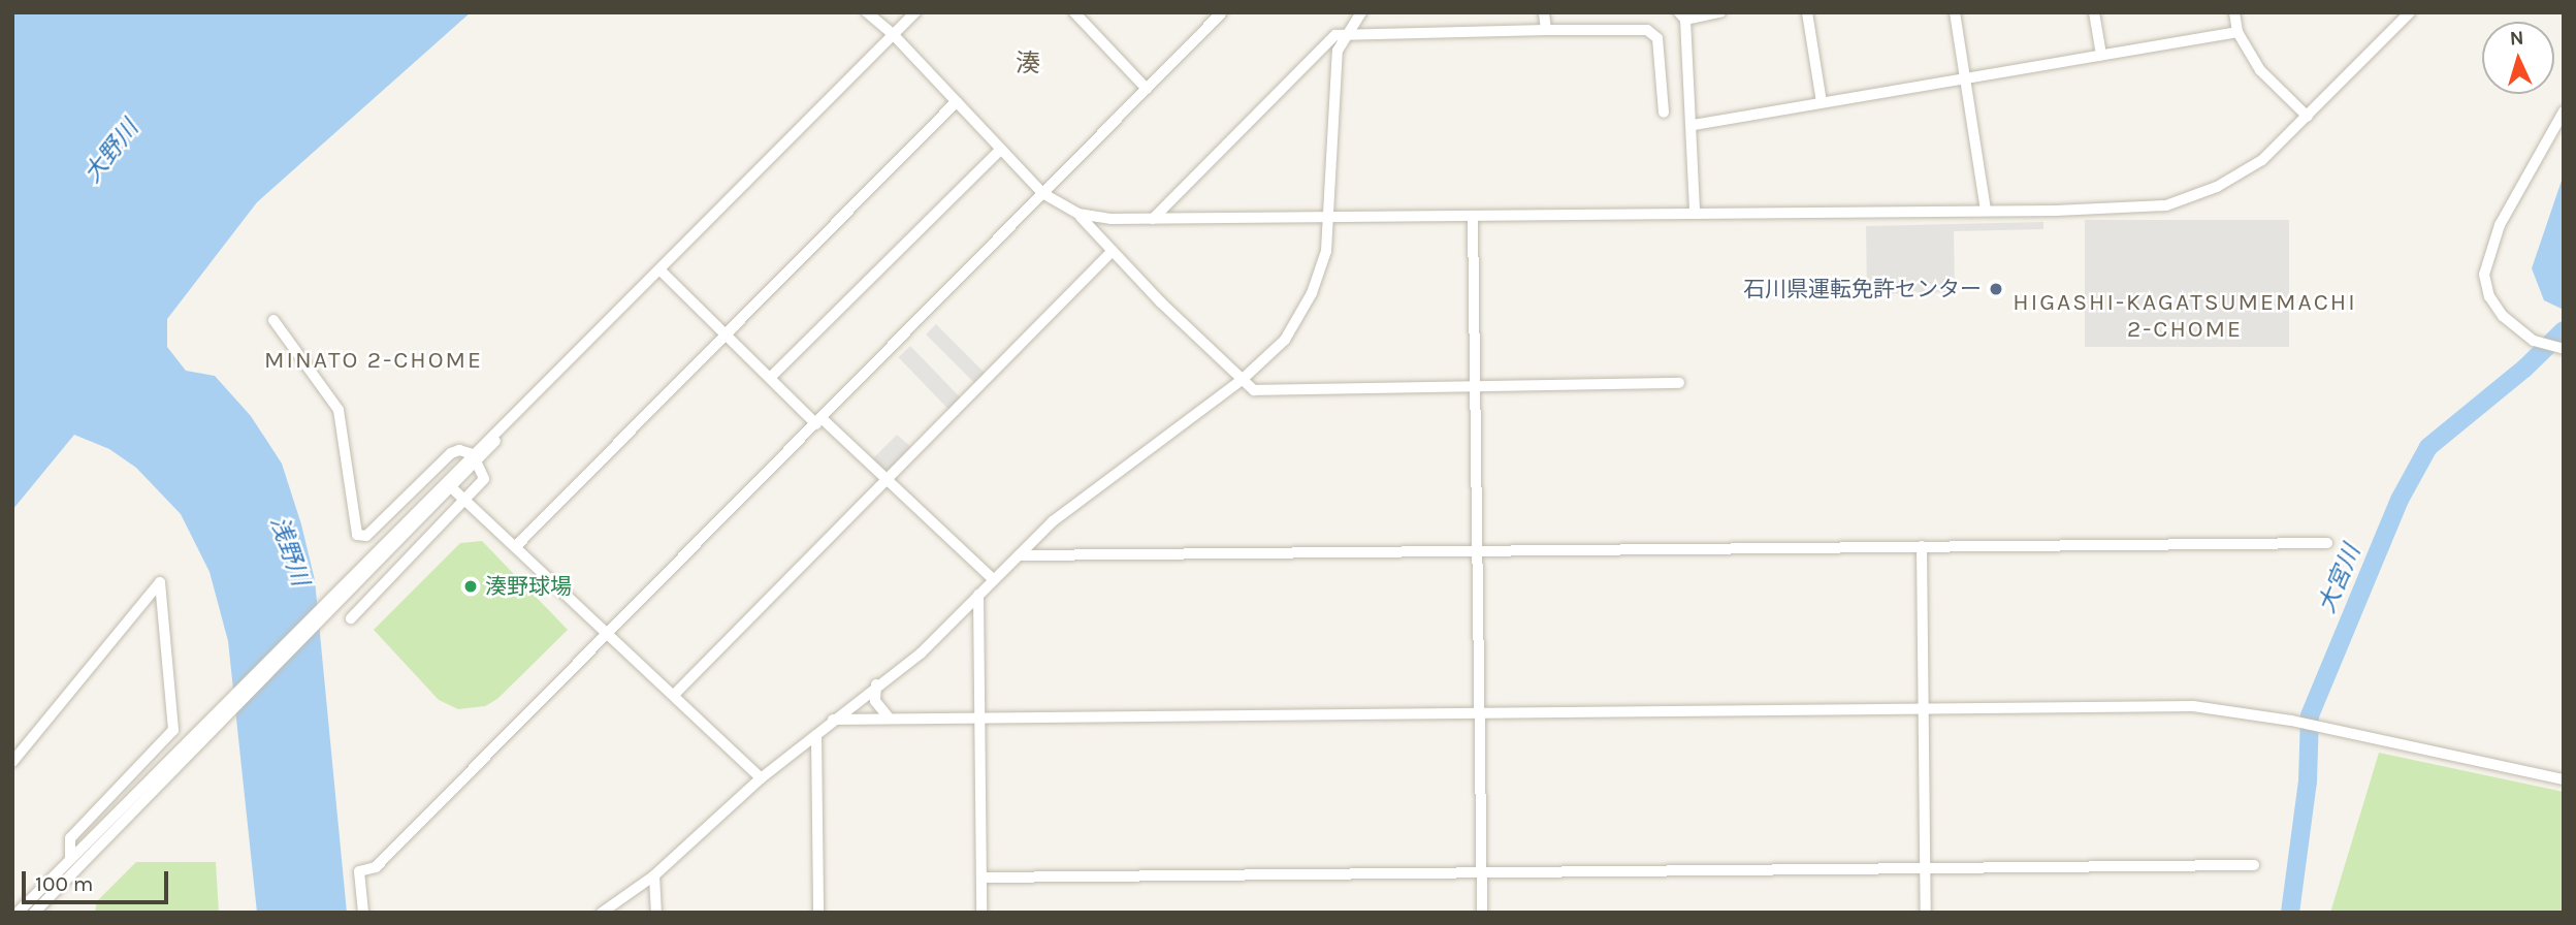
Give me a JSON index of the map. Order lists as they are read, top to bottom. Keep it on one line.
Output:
{"districts":["湊","HIGASHI-KAGATSUMEMACHI 2-CHOME","MINATO 2-CHOME"],"water":["大野川","浅野川","大宮川"],"places":["石川県運転免許センター","湊野球場"],"scale_bar":"100 m","north":"top"}
